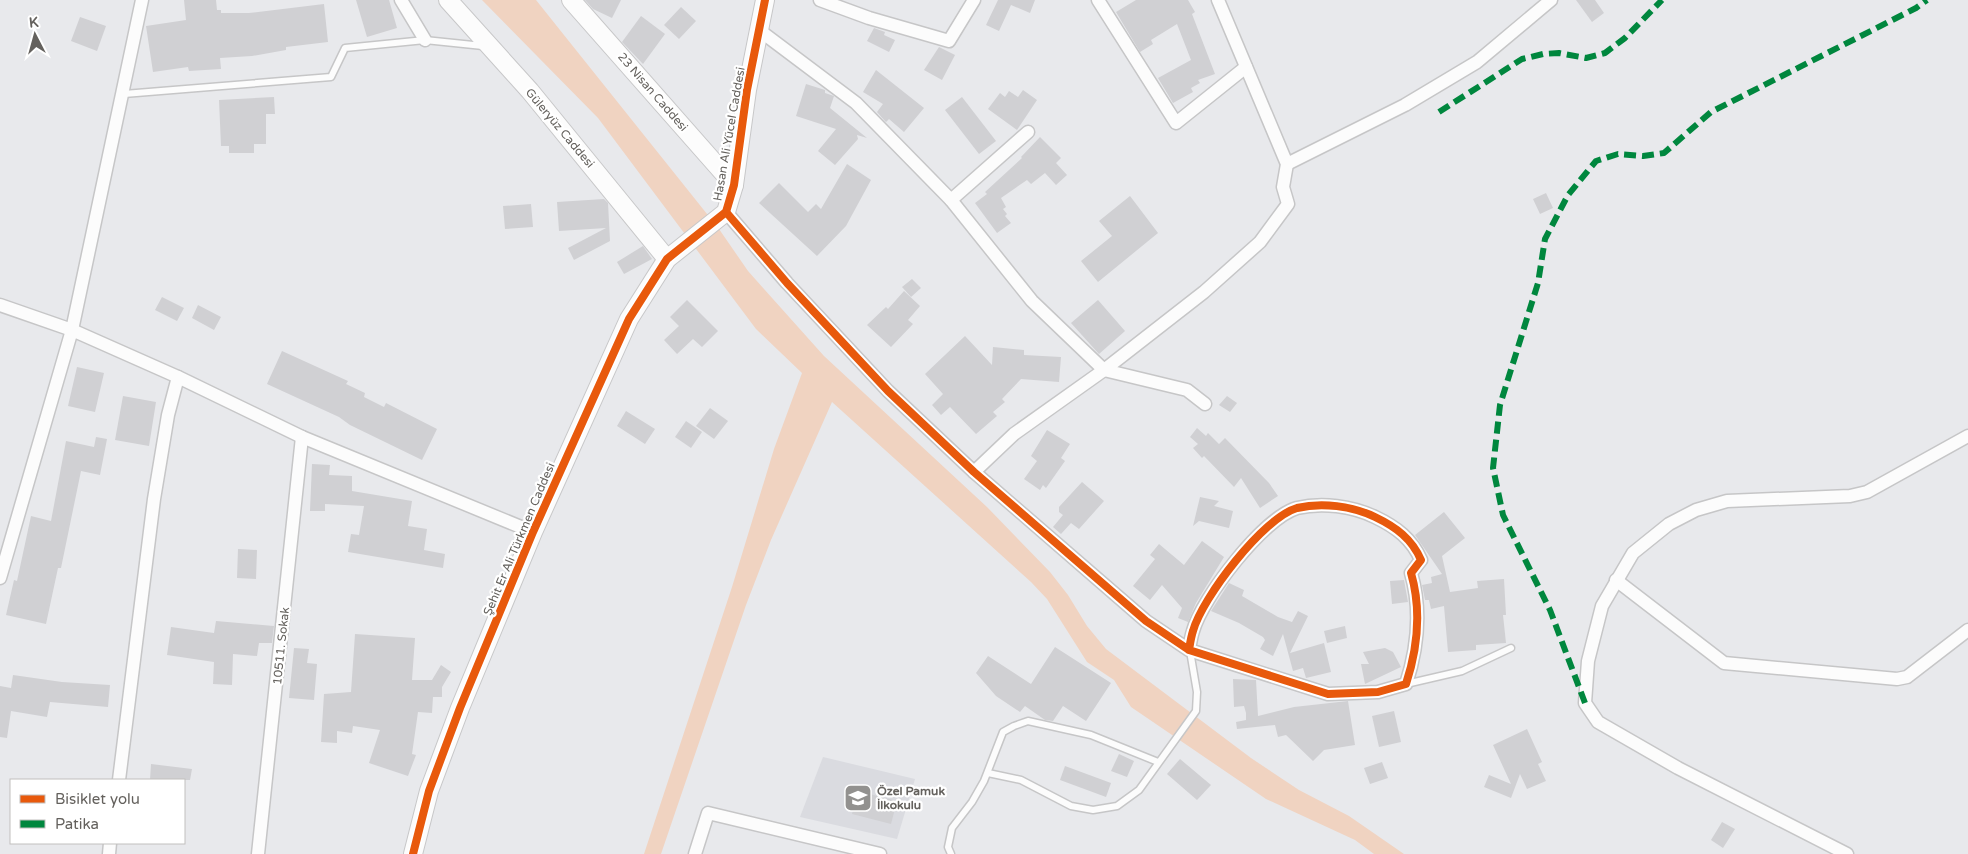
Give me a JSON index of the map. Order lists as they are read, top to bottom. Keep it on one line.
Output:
{"streets":{"street":["23 Nisan Caddesi","Güleryüz Caddesi","Hasan Ali Yücel Caddesi","Şehit Er Ali Türkmen Caddesi","10511. Sokak"]},"crossings":[["23 Nisan Caddesi","Hasan Ali Yücel Caddesi"],["Güleryüz Caddesi","Hasan Ali Yücel Caddesi"],["Güleryüz Caddesi","Şehit Er Ali Türkmen Caddesi"],["Hasan Ali Yücel Caddesi","Şehit Er Ali Türkmen Caddesi"]],"places":{"school or university":["Özel Pamuk İlkokulu"]},"legend":["Bisiklet yolu","Patika"],"north":"top"}
